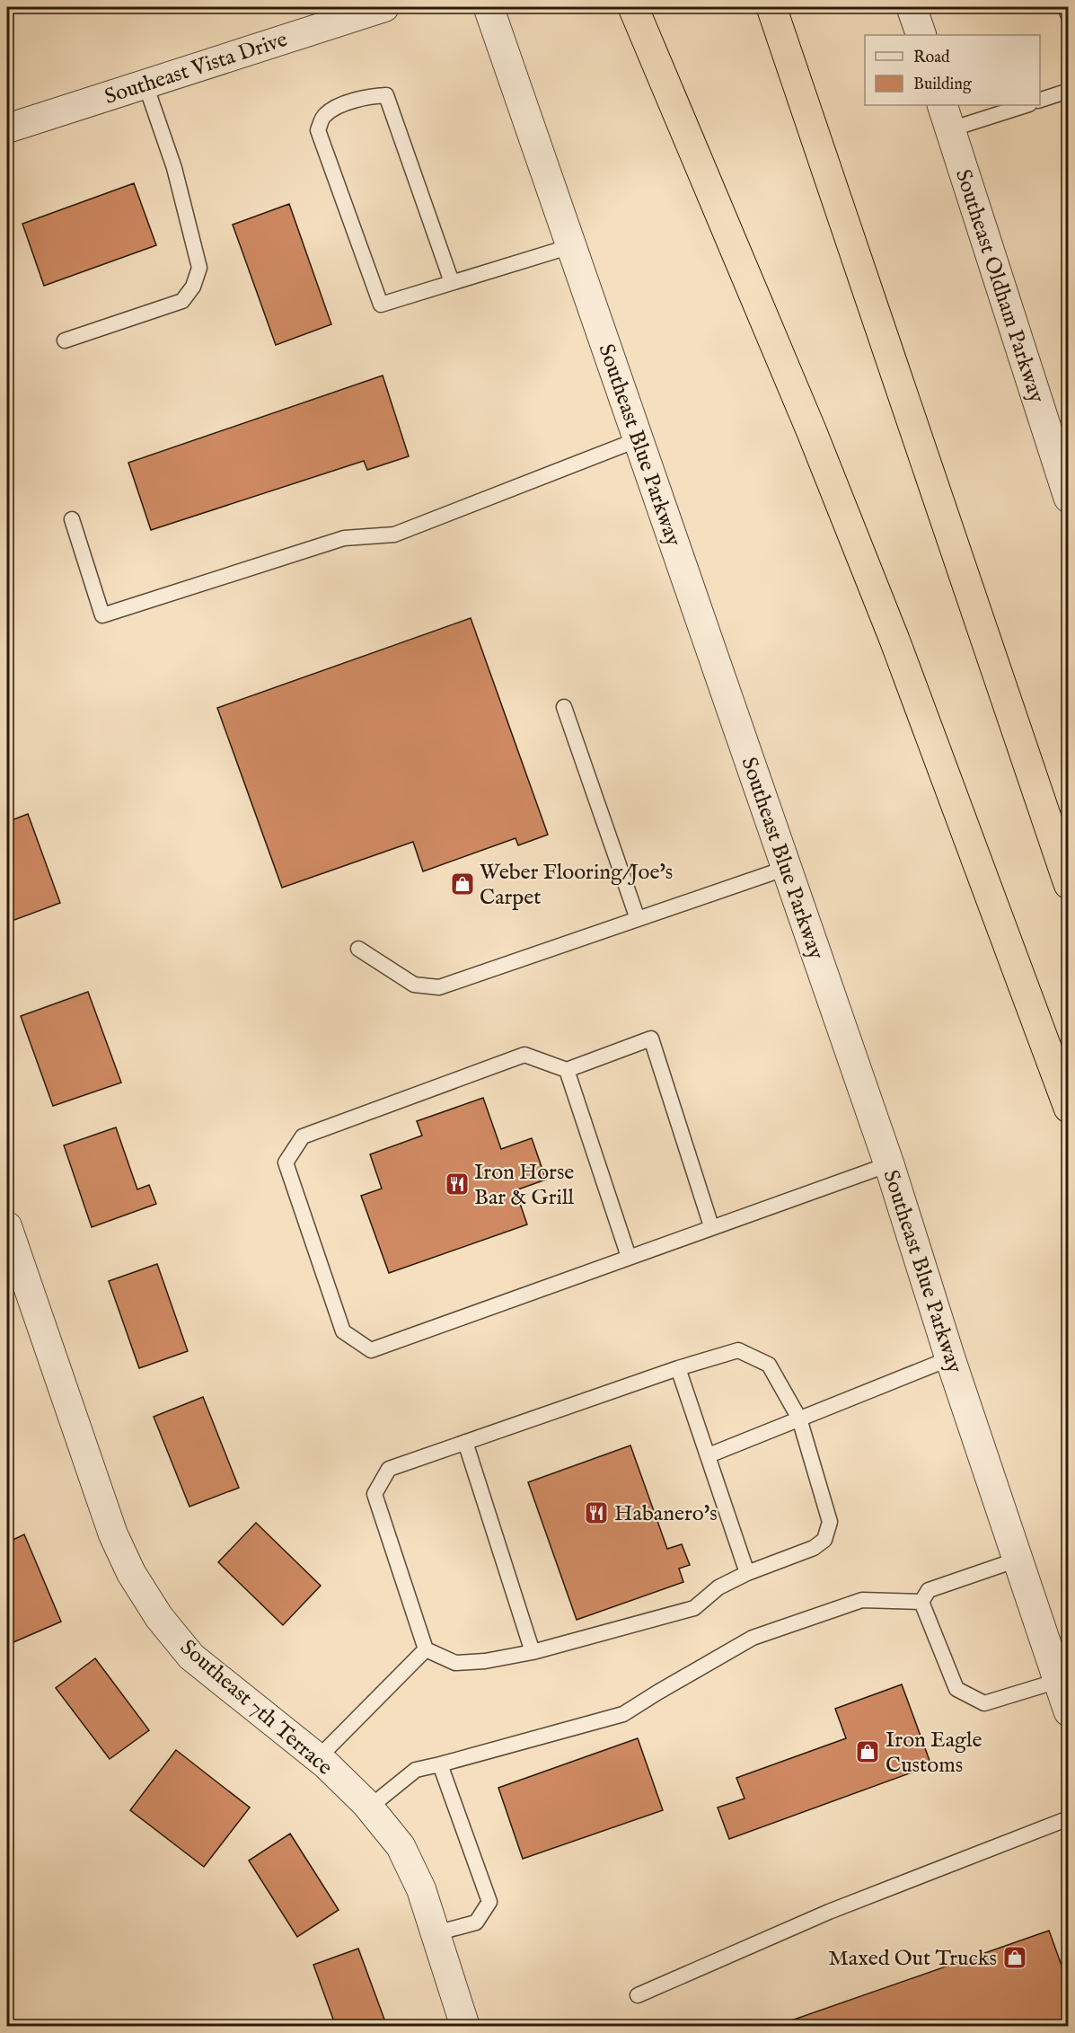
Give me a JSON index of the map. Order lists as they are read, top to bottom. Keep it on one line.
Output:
{"streets":{"street":["Southeast Vista Drive","Southeast Oldham Parkway","Southeast Blue Parkway","Southeast 7th Terrace"]},"places":{"shop":["Weber Flooring/Joe's Carpet","Iron Eagle Customs","Maxed Out Trucks"],"restaurant":["Iron Horse Bar & Grill","Habanero's"]},"legend":["Road","Building"]}
